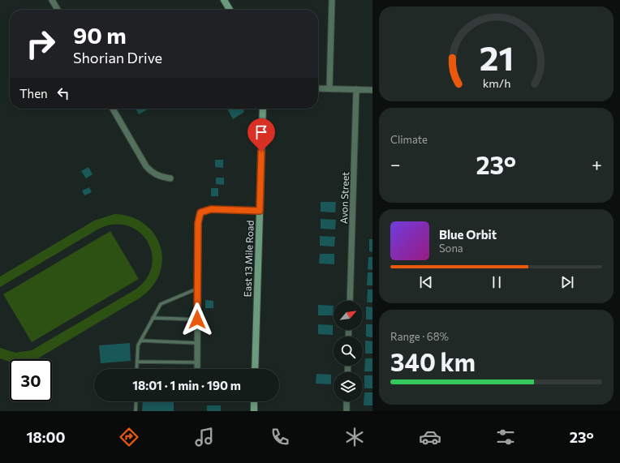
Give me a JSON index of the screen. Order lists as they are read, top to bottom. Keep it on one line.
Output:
{"streets":{"main road":["East 13 Mile Road"],"street":["Avon Street"]},"north":"top right","page":{"turn":["90 m","Shorian Drive"],"then":"Then","tile":["Climate",["Range · 68%","340 km"]],"heat":["−","23°","+"],"song":["Blue Orbit","Sona"],"limit":"30","trip":"18:01 · 1 min · 190 m","tabs":["18:00","23°"],"gauge":["21","km/h"]}}
